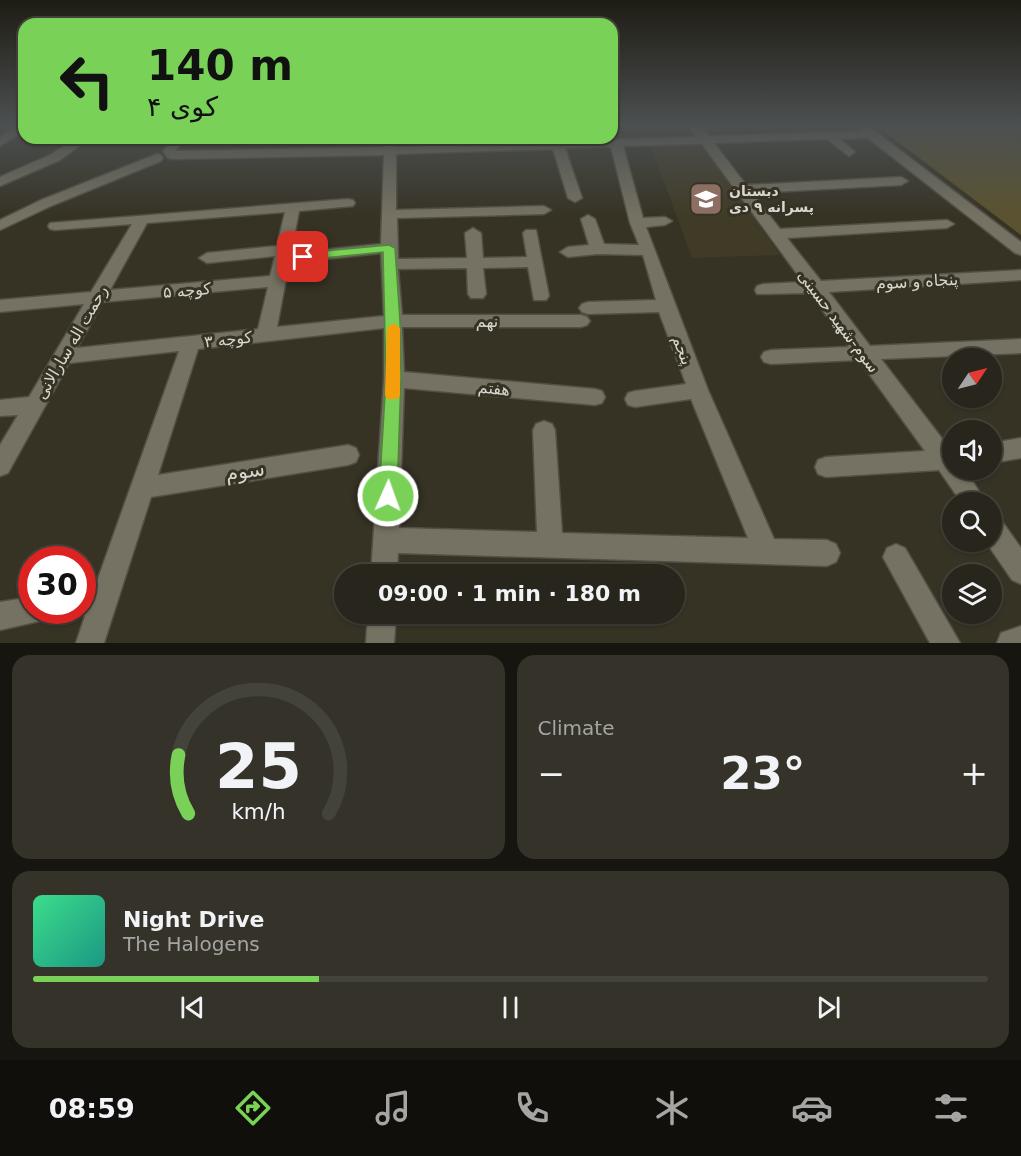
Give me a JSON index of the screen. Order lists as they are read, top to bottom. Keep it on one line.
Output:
{"streets":{"street":["پنجاه و سوم","کوچه ۵","نهم","سوم-شهید حسینی","کوچه ۳","رحمت اله سارالانی","پنجم","هفتم","سوم"]},"crossings":[["پنجاه و سوم","سوم-شهید حسینی"],["کوچه ۵","رحمت اله سارالانی"],["نهم","کوچه ۳"],["نهم","پنجم"],["کوچه ۳","رحمت اله سارالانی"]],"places":{"school or university":["دبستان پسرانه ۹ دی"]},"north":"top right","page":{"turn":["140 m","کوی ۴"],"limit":"30","trip":"09:00 · 1 min · 180 m","tile":"Climate","heat":["−","23°","+"],"song":["Night Drive","The Halogens"],"tabs":"08:59","gauge":["25","km/h"]}}
